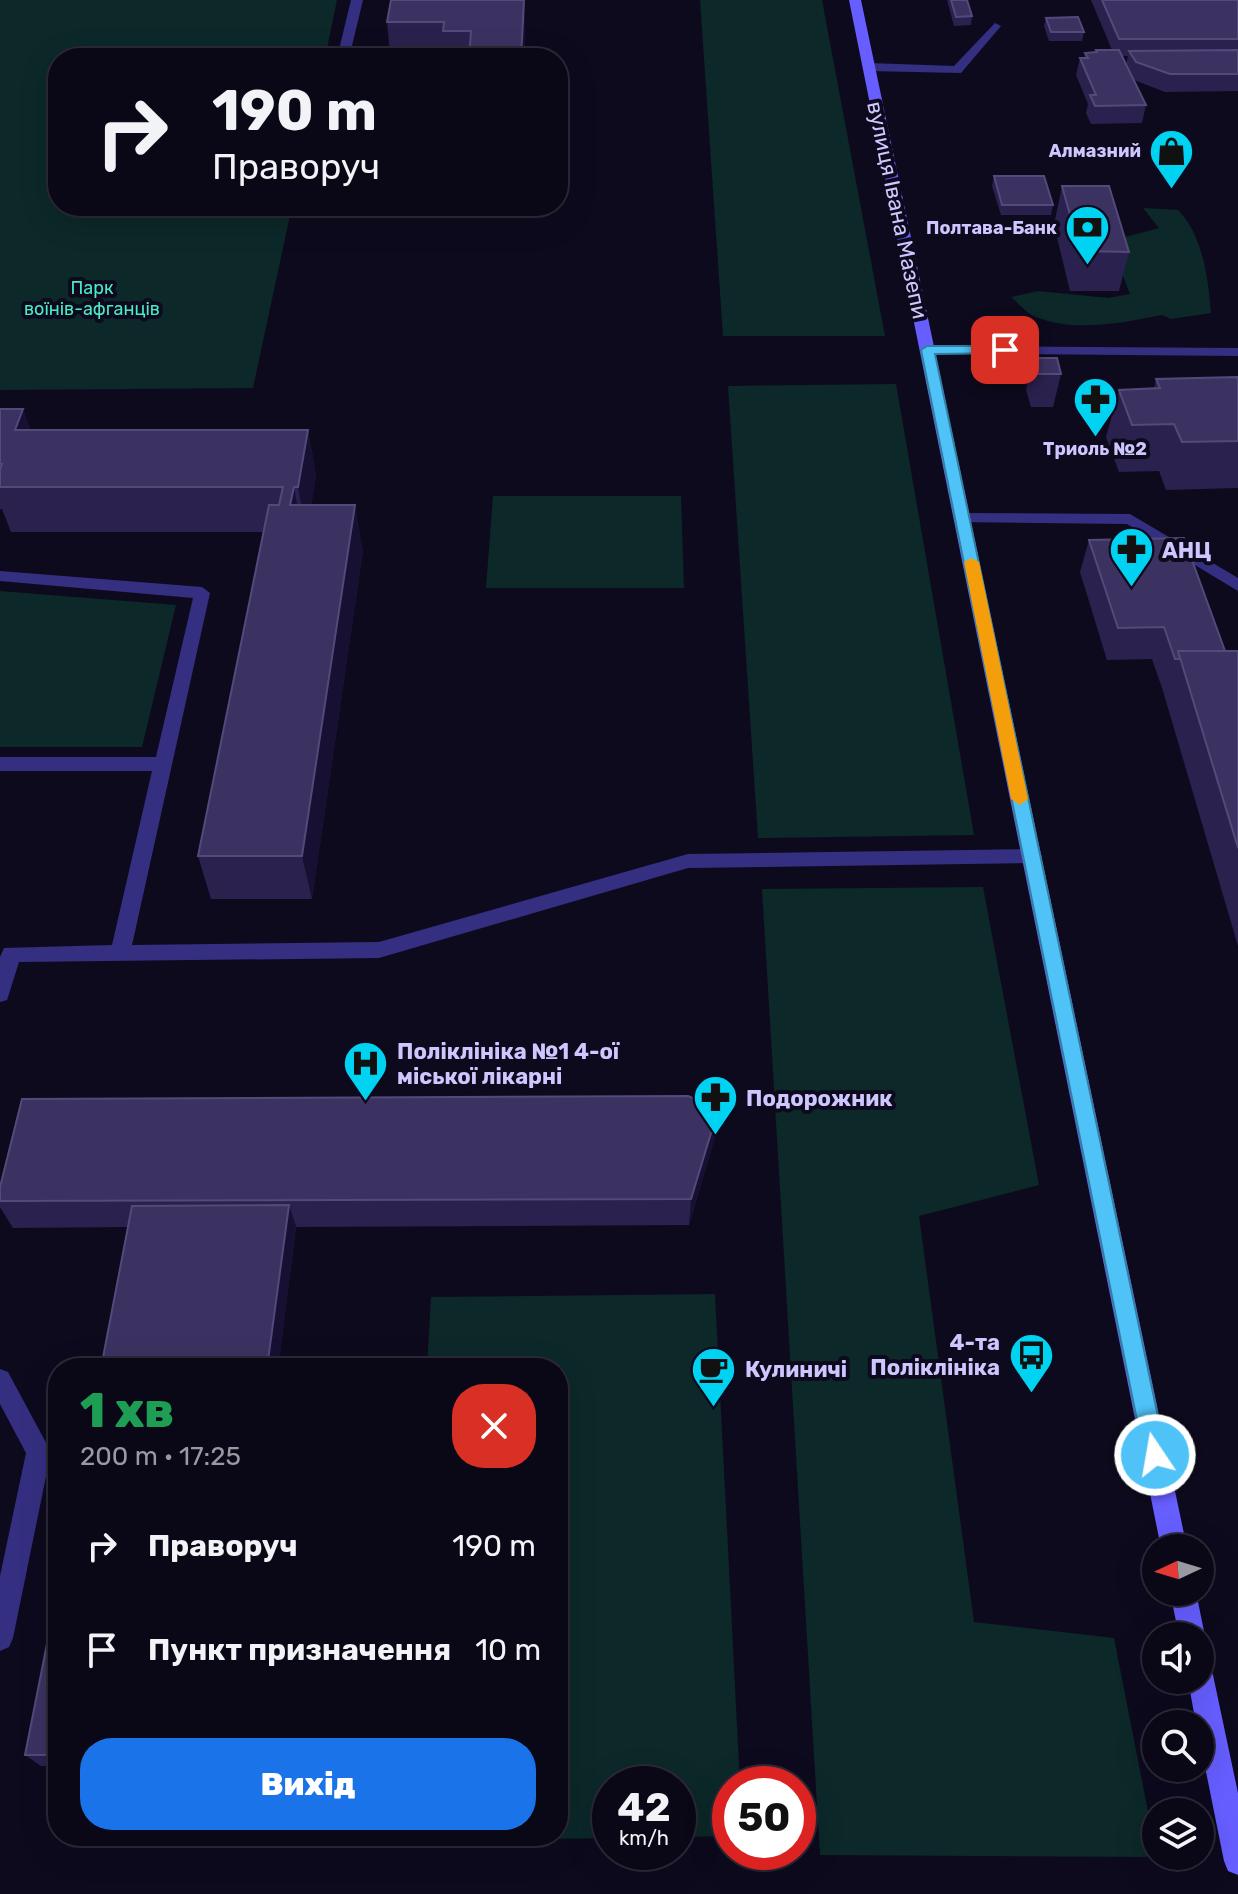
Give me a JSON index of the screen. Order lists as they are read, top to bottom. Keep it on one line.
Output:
{"streets":{"main road":["вулиця Івана Мазепи"]},"parks":["Парк воїнів-афганців"],"places":{"shop":["Алмазний"],"bank":["Полтава-Банк"],"pharmacy":["Триоль №2","АНЦ","Подорожник"],"hospital":["Поліклініка №1 4-ої міської лікарні"],"bus stop":["4-та Поліклініка"],"cafe":["Кулиничі"]},"north":"left","page":{"turn":["190 m","Праворуч"],"heading":["1 хв","200 m · 17:25"],"list":[{"name":"Праворуч","value":"190 m"},{"name":"Пункт призначення","value":"10 m"}],"buttons":"Вихід","speed":"42 km/h","limit":"50"}}
